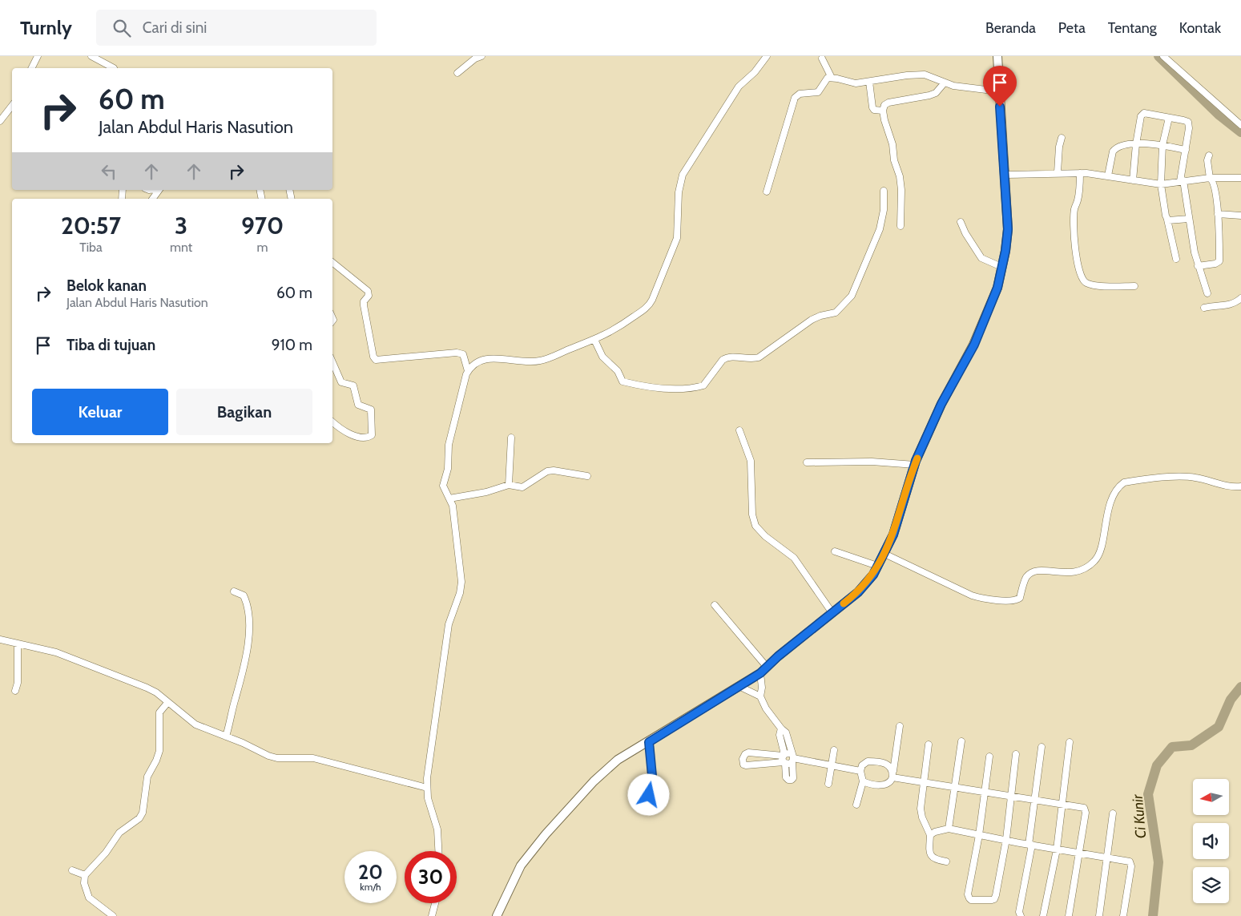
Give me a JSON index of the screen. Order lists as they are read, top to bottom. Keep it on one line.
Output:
{"water":["Ci Kunir"],"north":"left","page":{"header":"Turnly","search":"Cari di sini","nav":["Beranda","Peta","Tentang","Kontak"],"turn":["60 m","Jalan Abdul Haris Nasution"],"eta":["20:57","Tiba","3","mnt","970","m"],"list":[{"name":"Belok kanan","note":"Jalan Abdul Haris Nasution","value":"60 m"},{"name":"Tiba di tujuan","value":"910 m"}],"buttons":["Keluar","Bagikan"],"speed":"20 km/h","limit":"30"}}
